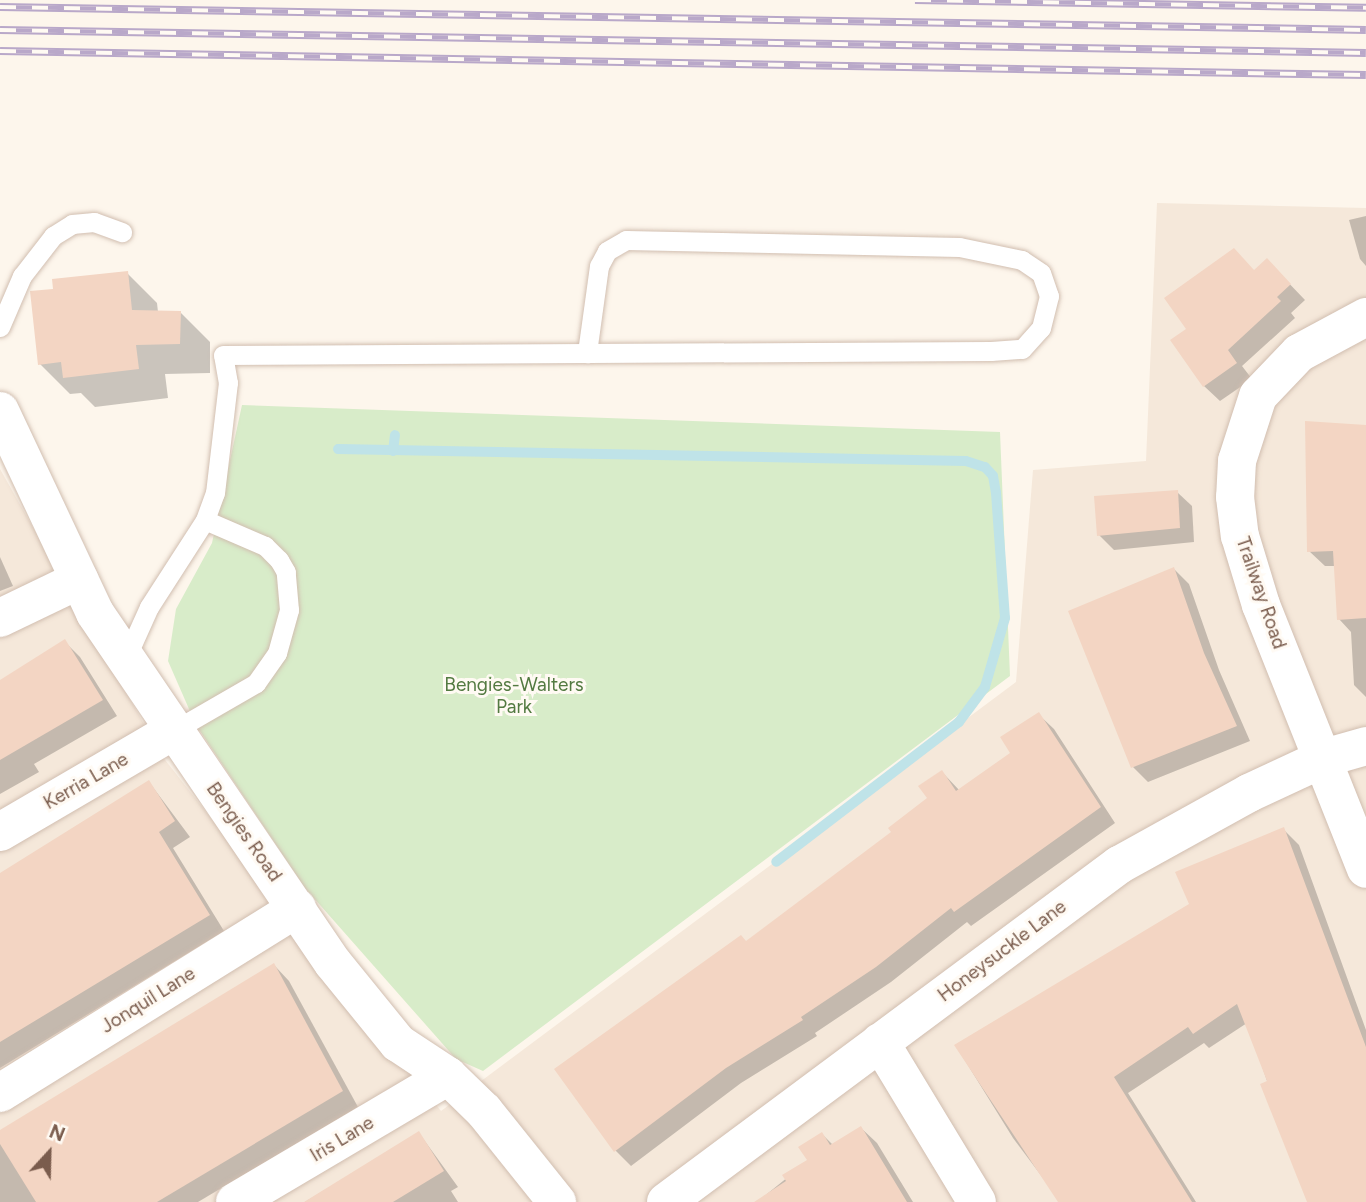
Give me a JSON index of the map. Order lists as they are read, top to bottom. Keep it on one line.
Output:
{"streets":{"street":["Trailway Road","Kerria Lane","Bengies Road","Honeysuckle Lane","Jonquil Lane","Iris Lane"]},"crossings":[["Trailway Road","Honeysuckle Lane"],["Kerria Lane","Bengies Road"],["Bengies Road","Jonquil Lane"],["Bengies Road","Iris Lane"]],"parks":["Bengies-Walters Park"],"north":"top"}
